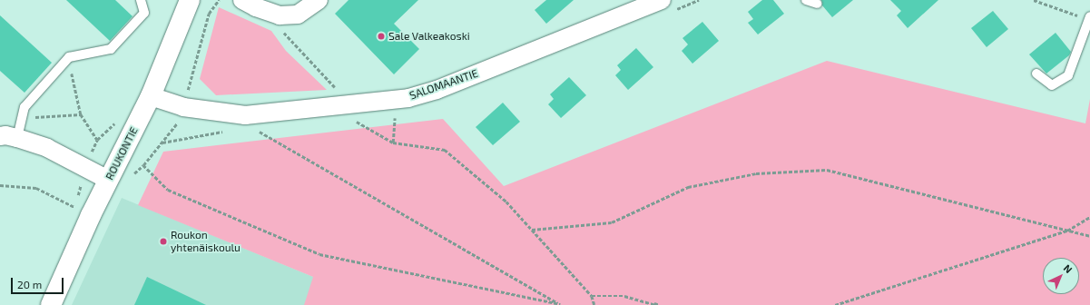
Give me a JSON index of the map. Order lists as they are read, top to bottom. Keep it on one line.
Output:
{"streets":{"street":["SALOMAANTIE","ROUKONTIE"]},"crossings":[["SALOMAANTIE","ROUKONTIE"]],"places":["Sale Valkeakoski","Roukon yhtenäiskoulu"],"scale_bar":"20 m","north":"top right"}
